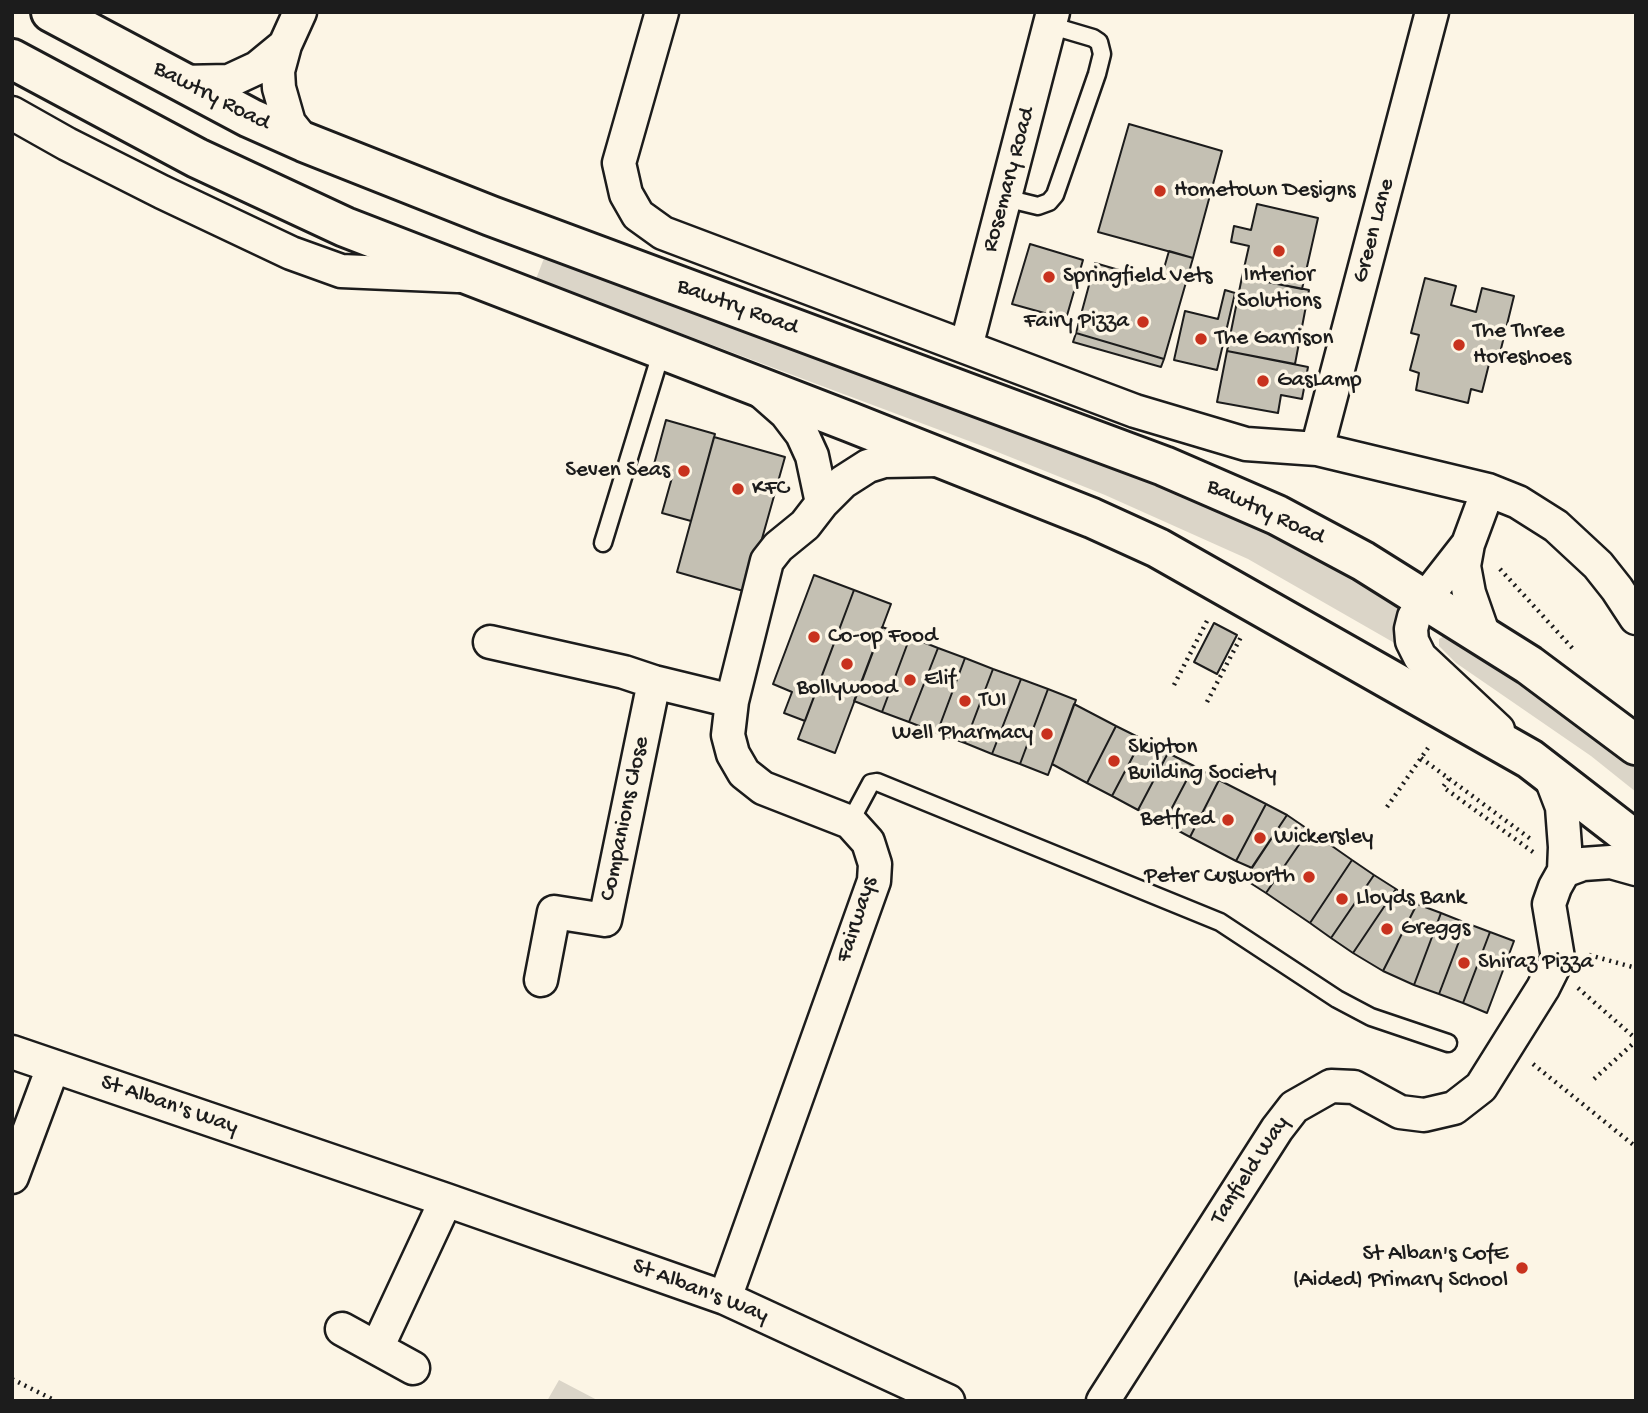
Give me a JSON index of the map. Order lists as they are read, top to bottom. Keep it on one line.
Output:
{"streets":{"main road":["Bawtry Road"],"street":["Rosemary Road","Green Lane","Companions Close","Fairways","St Alban's Way","Tanfield Way"]},"crossings":[["Bawtry Road","Rosemary Road"],["Bawtry Road","Green Lane"],["Fairways","St Alban's Way"]],"places":["Hometown Designs","Interior Solutions","Springfield Vets","Fairy Pizza","The Garrison","The Three Horeshoes","GasLamp","Seven Seas","KFC","Co-op Food","Bollywood","Elif","TUI","Well Pharmacy","Skipton Building Society","Betfred","Wickersley","Peter Cusworth","Lloyds Bank","Greggs","Shiraz Pizza","St Alban's CofE (Aided) Primary School"]}
